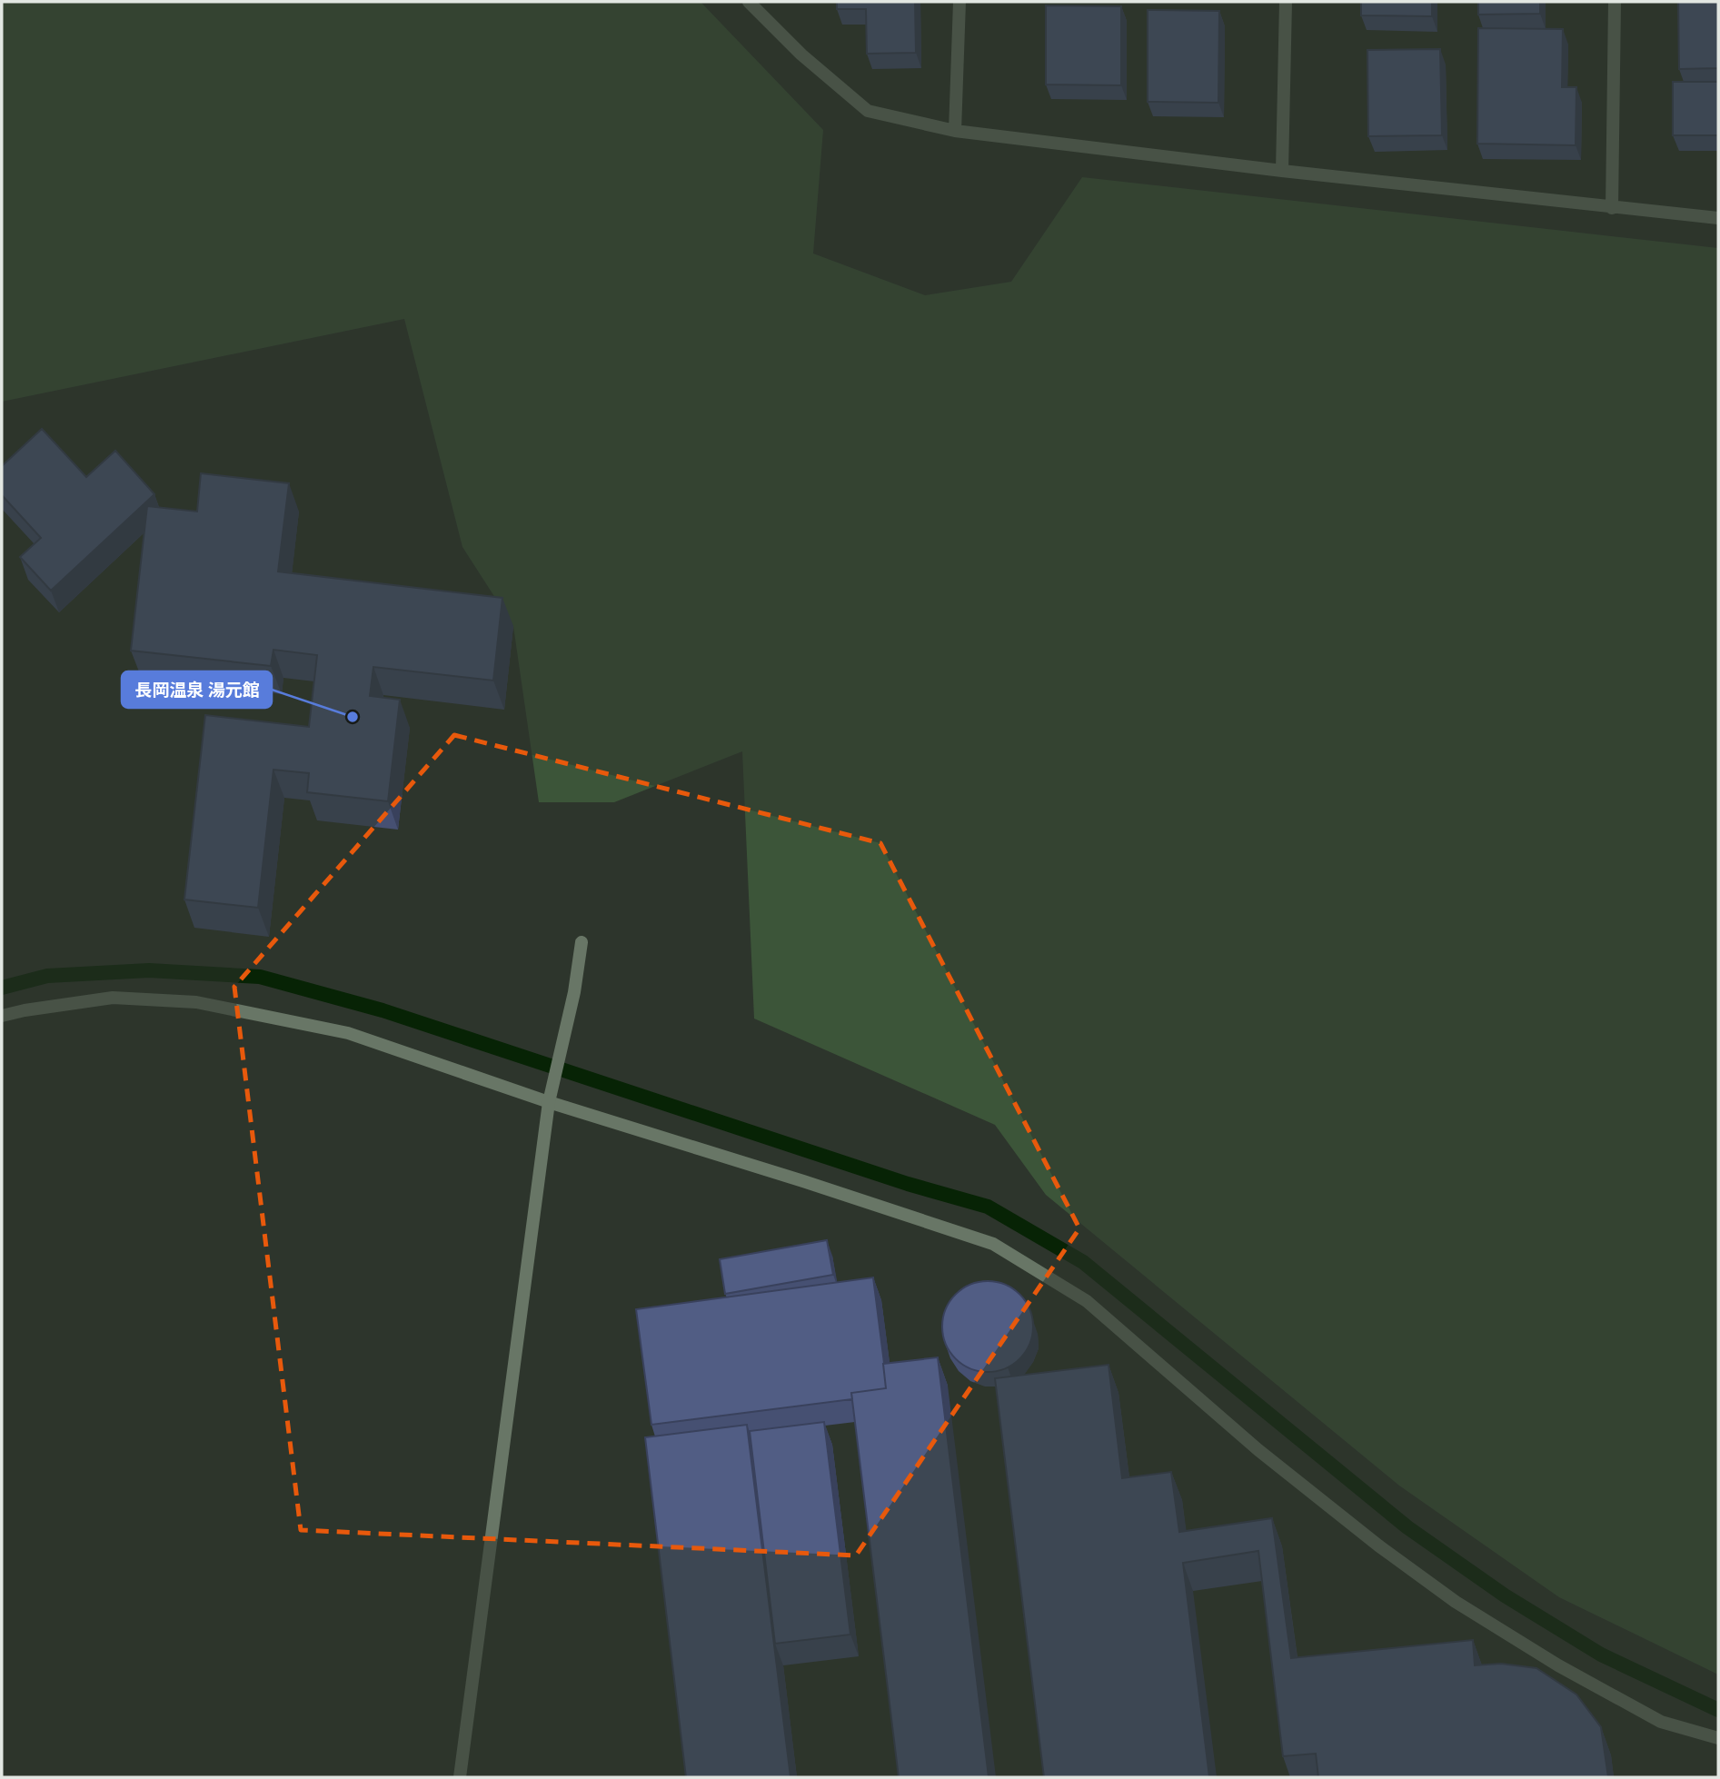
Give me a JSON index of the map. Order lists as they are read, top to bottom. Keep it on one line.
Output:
{"places":["長岡温泉 湯元館"]}
